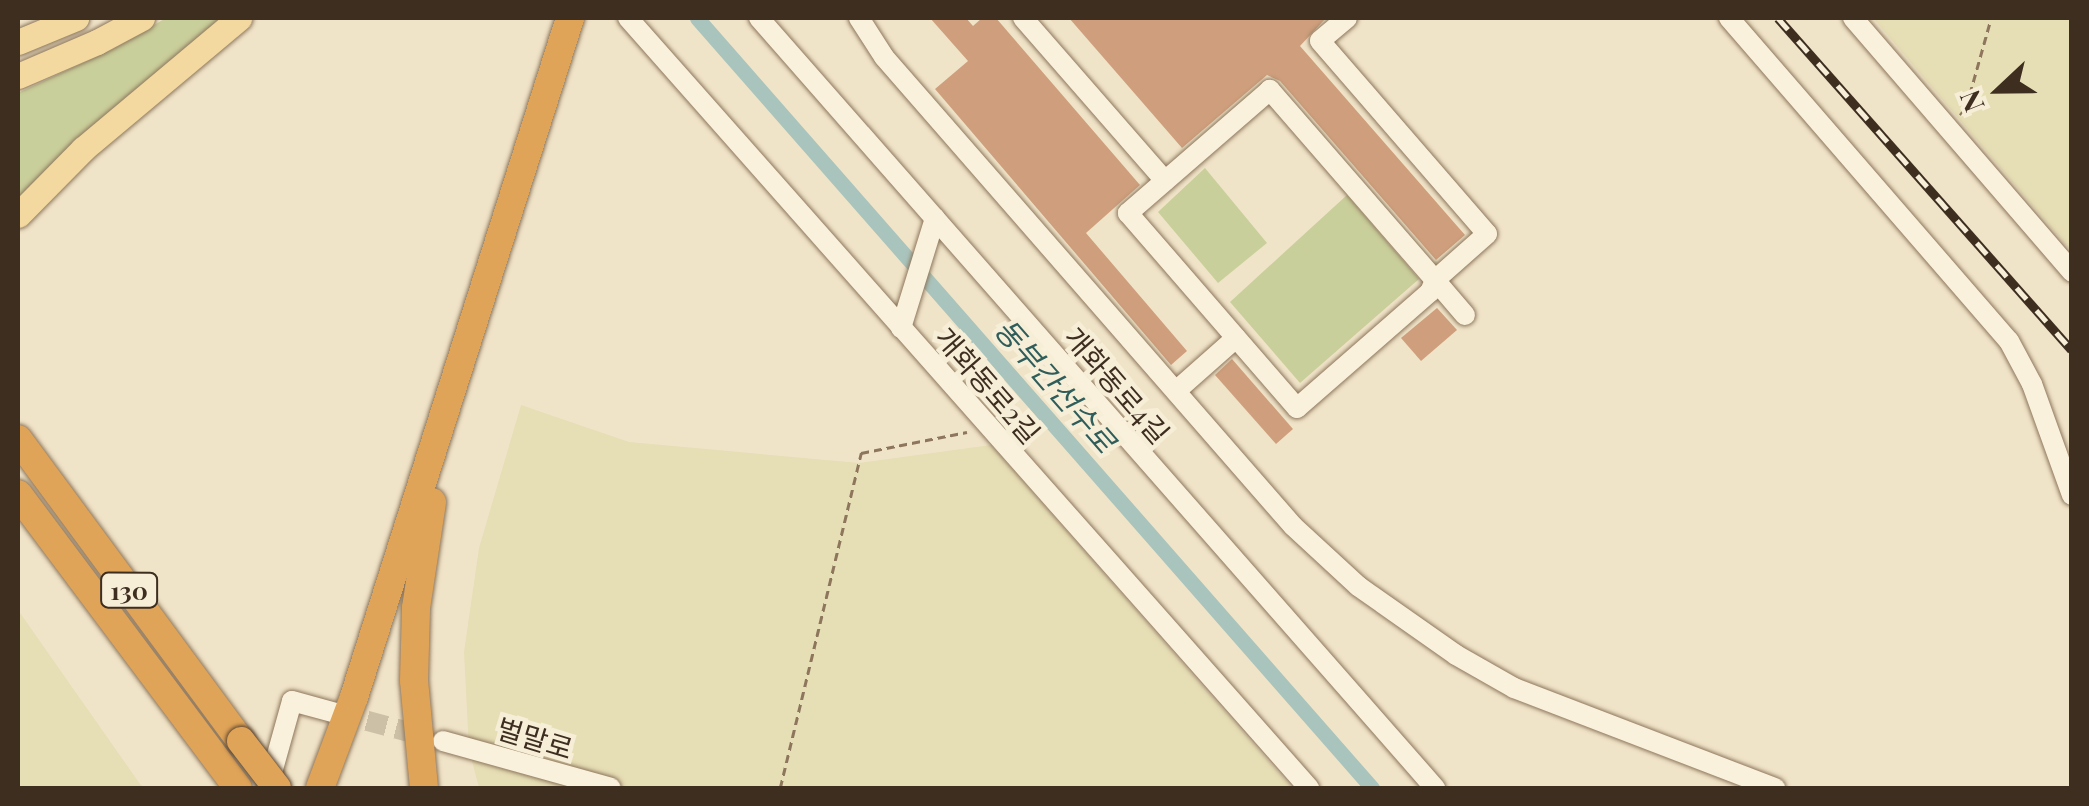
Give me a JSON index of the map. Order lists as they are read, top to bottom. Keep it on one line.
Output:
{"streets":{"highway":["130"],"street":["개화동로2길","개화동로4길","벌말로"]},"water":["동부간선수로"],"north":"left"}
